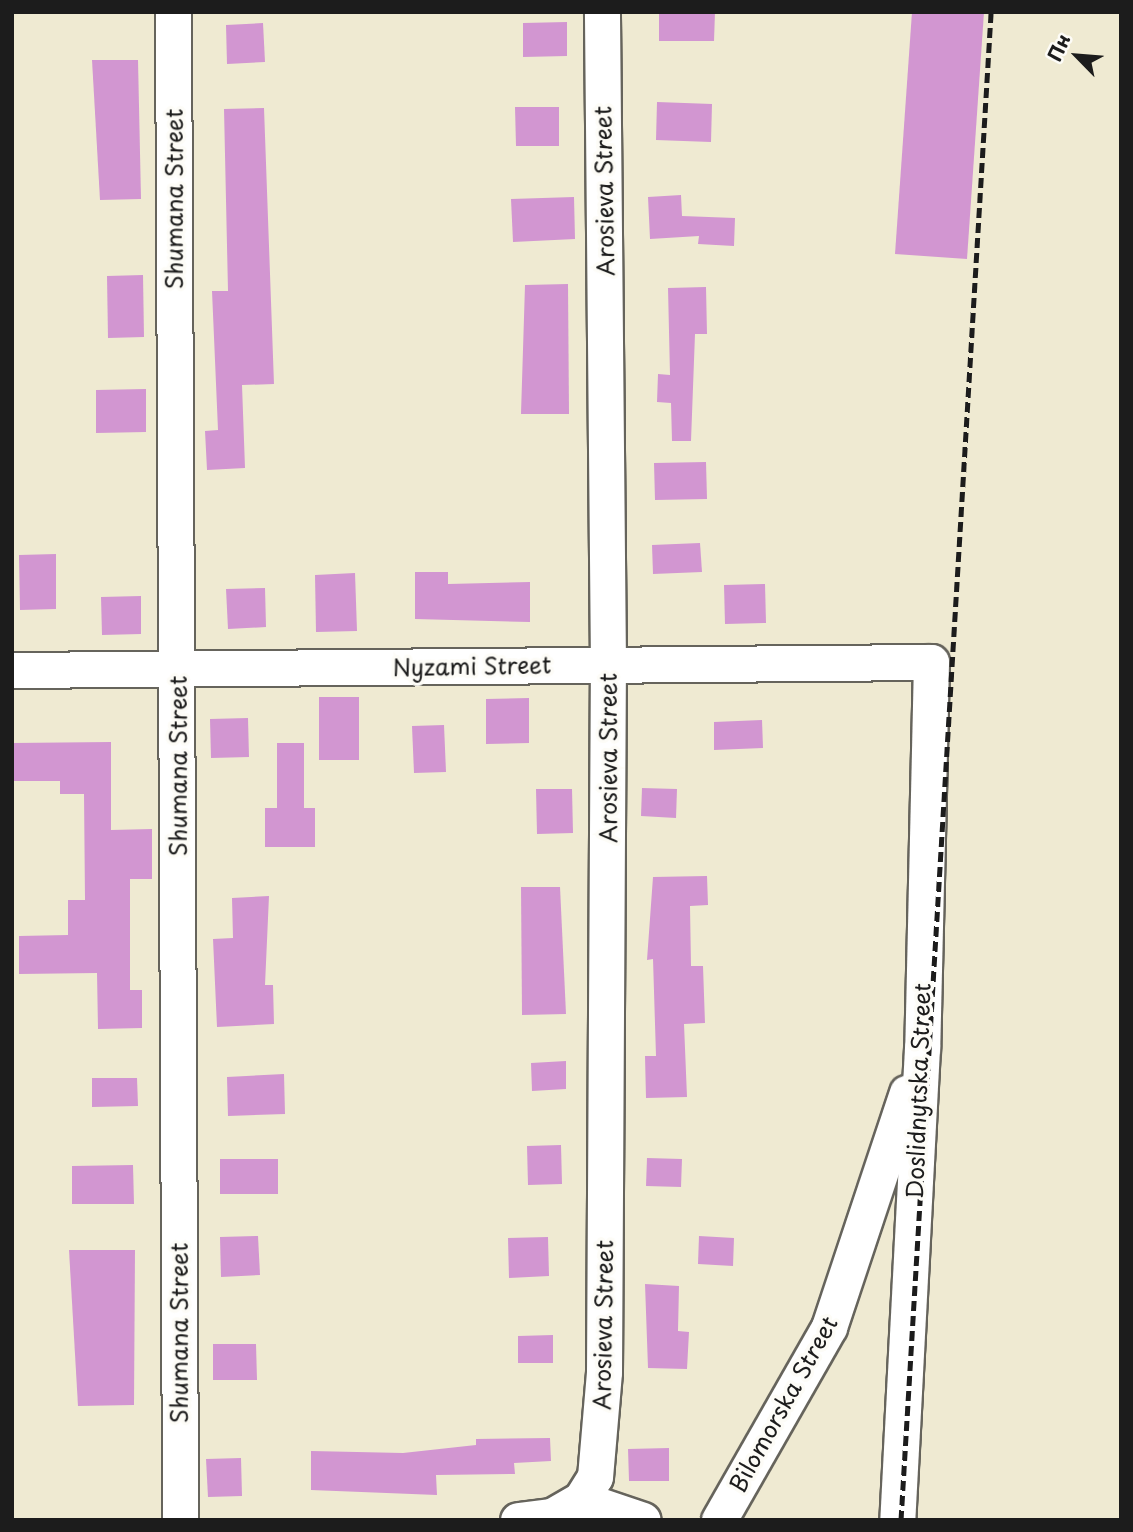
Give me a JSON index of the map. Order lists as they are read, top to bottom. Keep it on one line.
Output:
{"streets":{"street":["Arosieva Street","Shumana Street","Nyzami Street","Doslidnytska Street","Bilomorska Street"]},"crossings":[["Arosieva Street","Nyzami Street"],["Shumana Street","Nyzami Street"],["Nyzami Street","Doslidnytska Street"],["Doslidnytska Street","Bilomorska Street"]],"north":"top left"}
